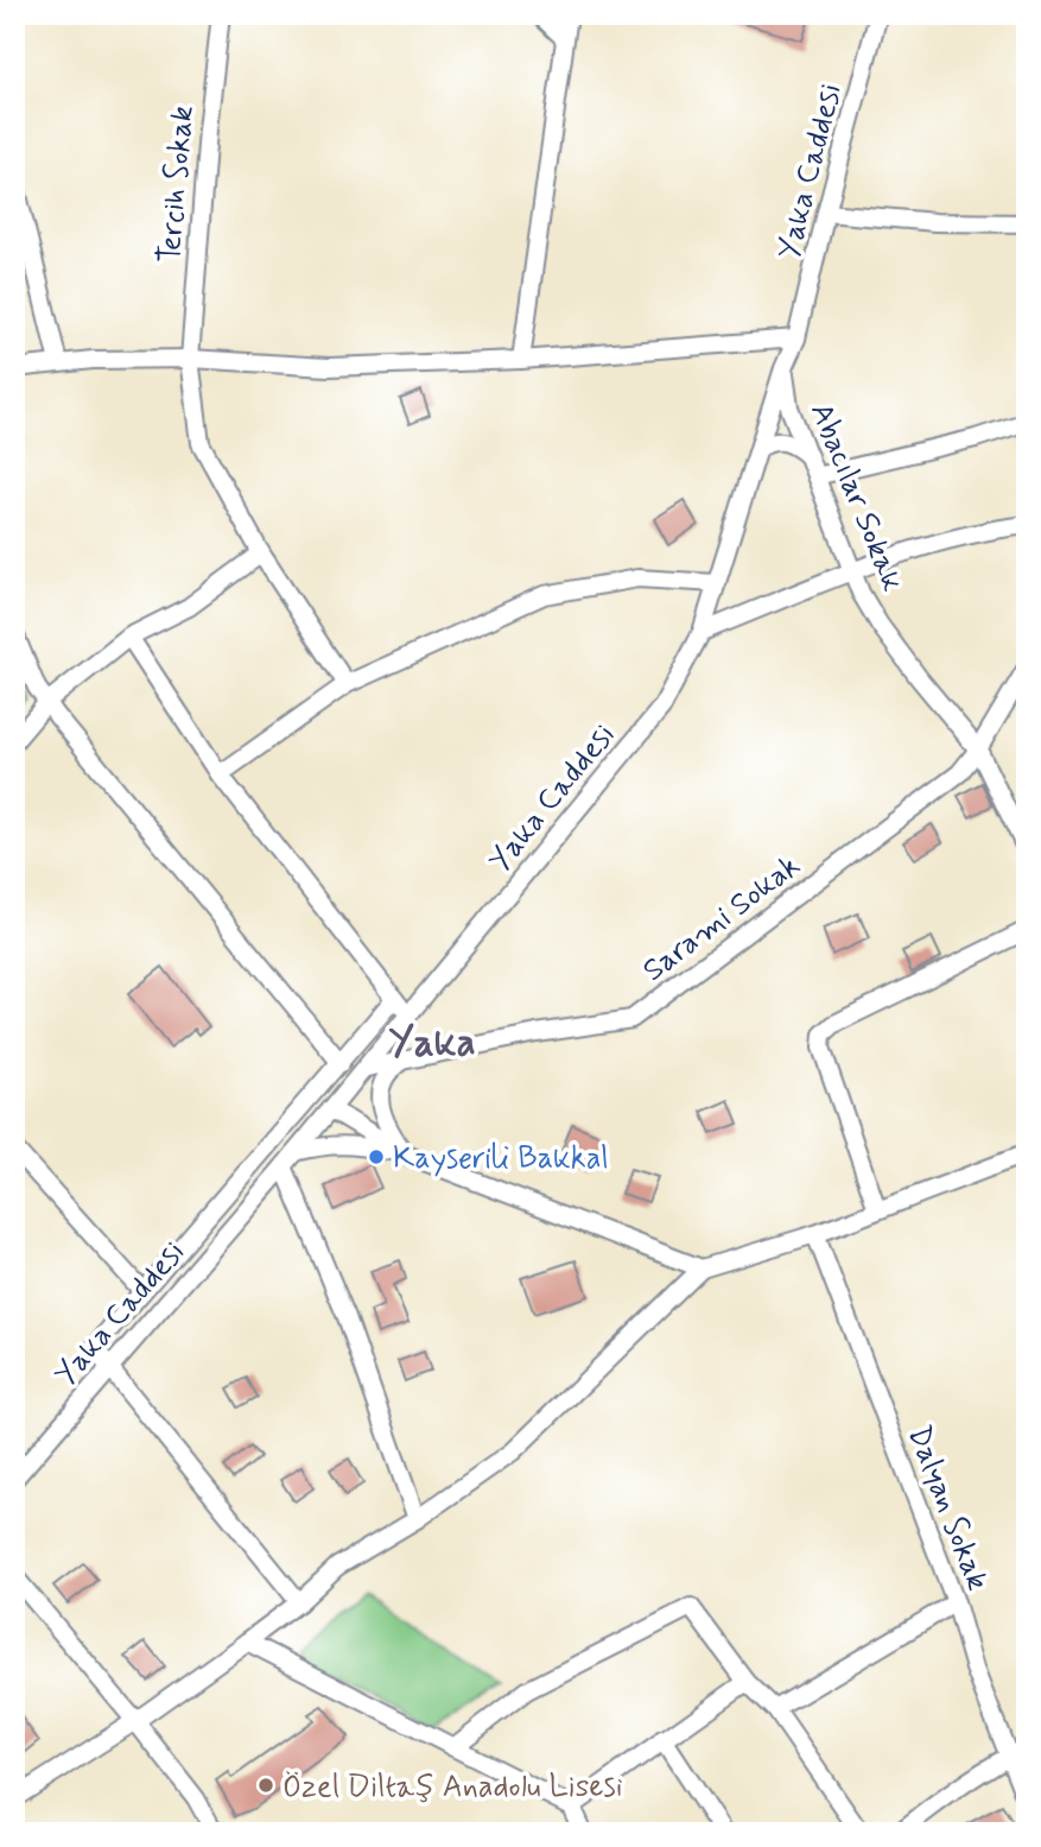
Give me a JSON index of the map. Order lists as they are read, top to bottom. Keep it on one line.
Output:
{"streets":{"street":["Yaka Caddesi","Tercih Sokak","Abacılar Sokak","Sarami Sokak","Dalyan Sokak"]},"crossings":[["Yaka Caddesi","Abacılar Sokak"],["Yaka Caddesi","Sarami Sokak"],["Abacılar Sokak","Sarami Sokak"]],"districts":["Yaka"],"places":["Kayserili Bakkal","Özel Diltaş Anadolu Lisesi"]}
